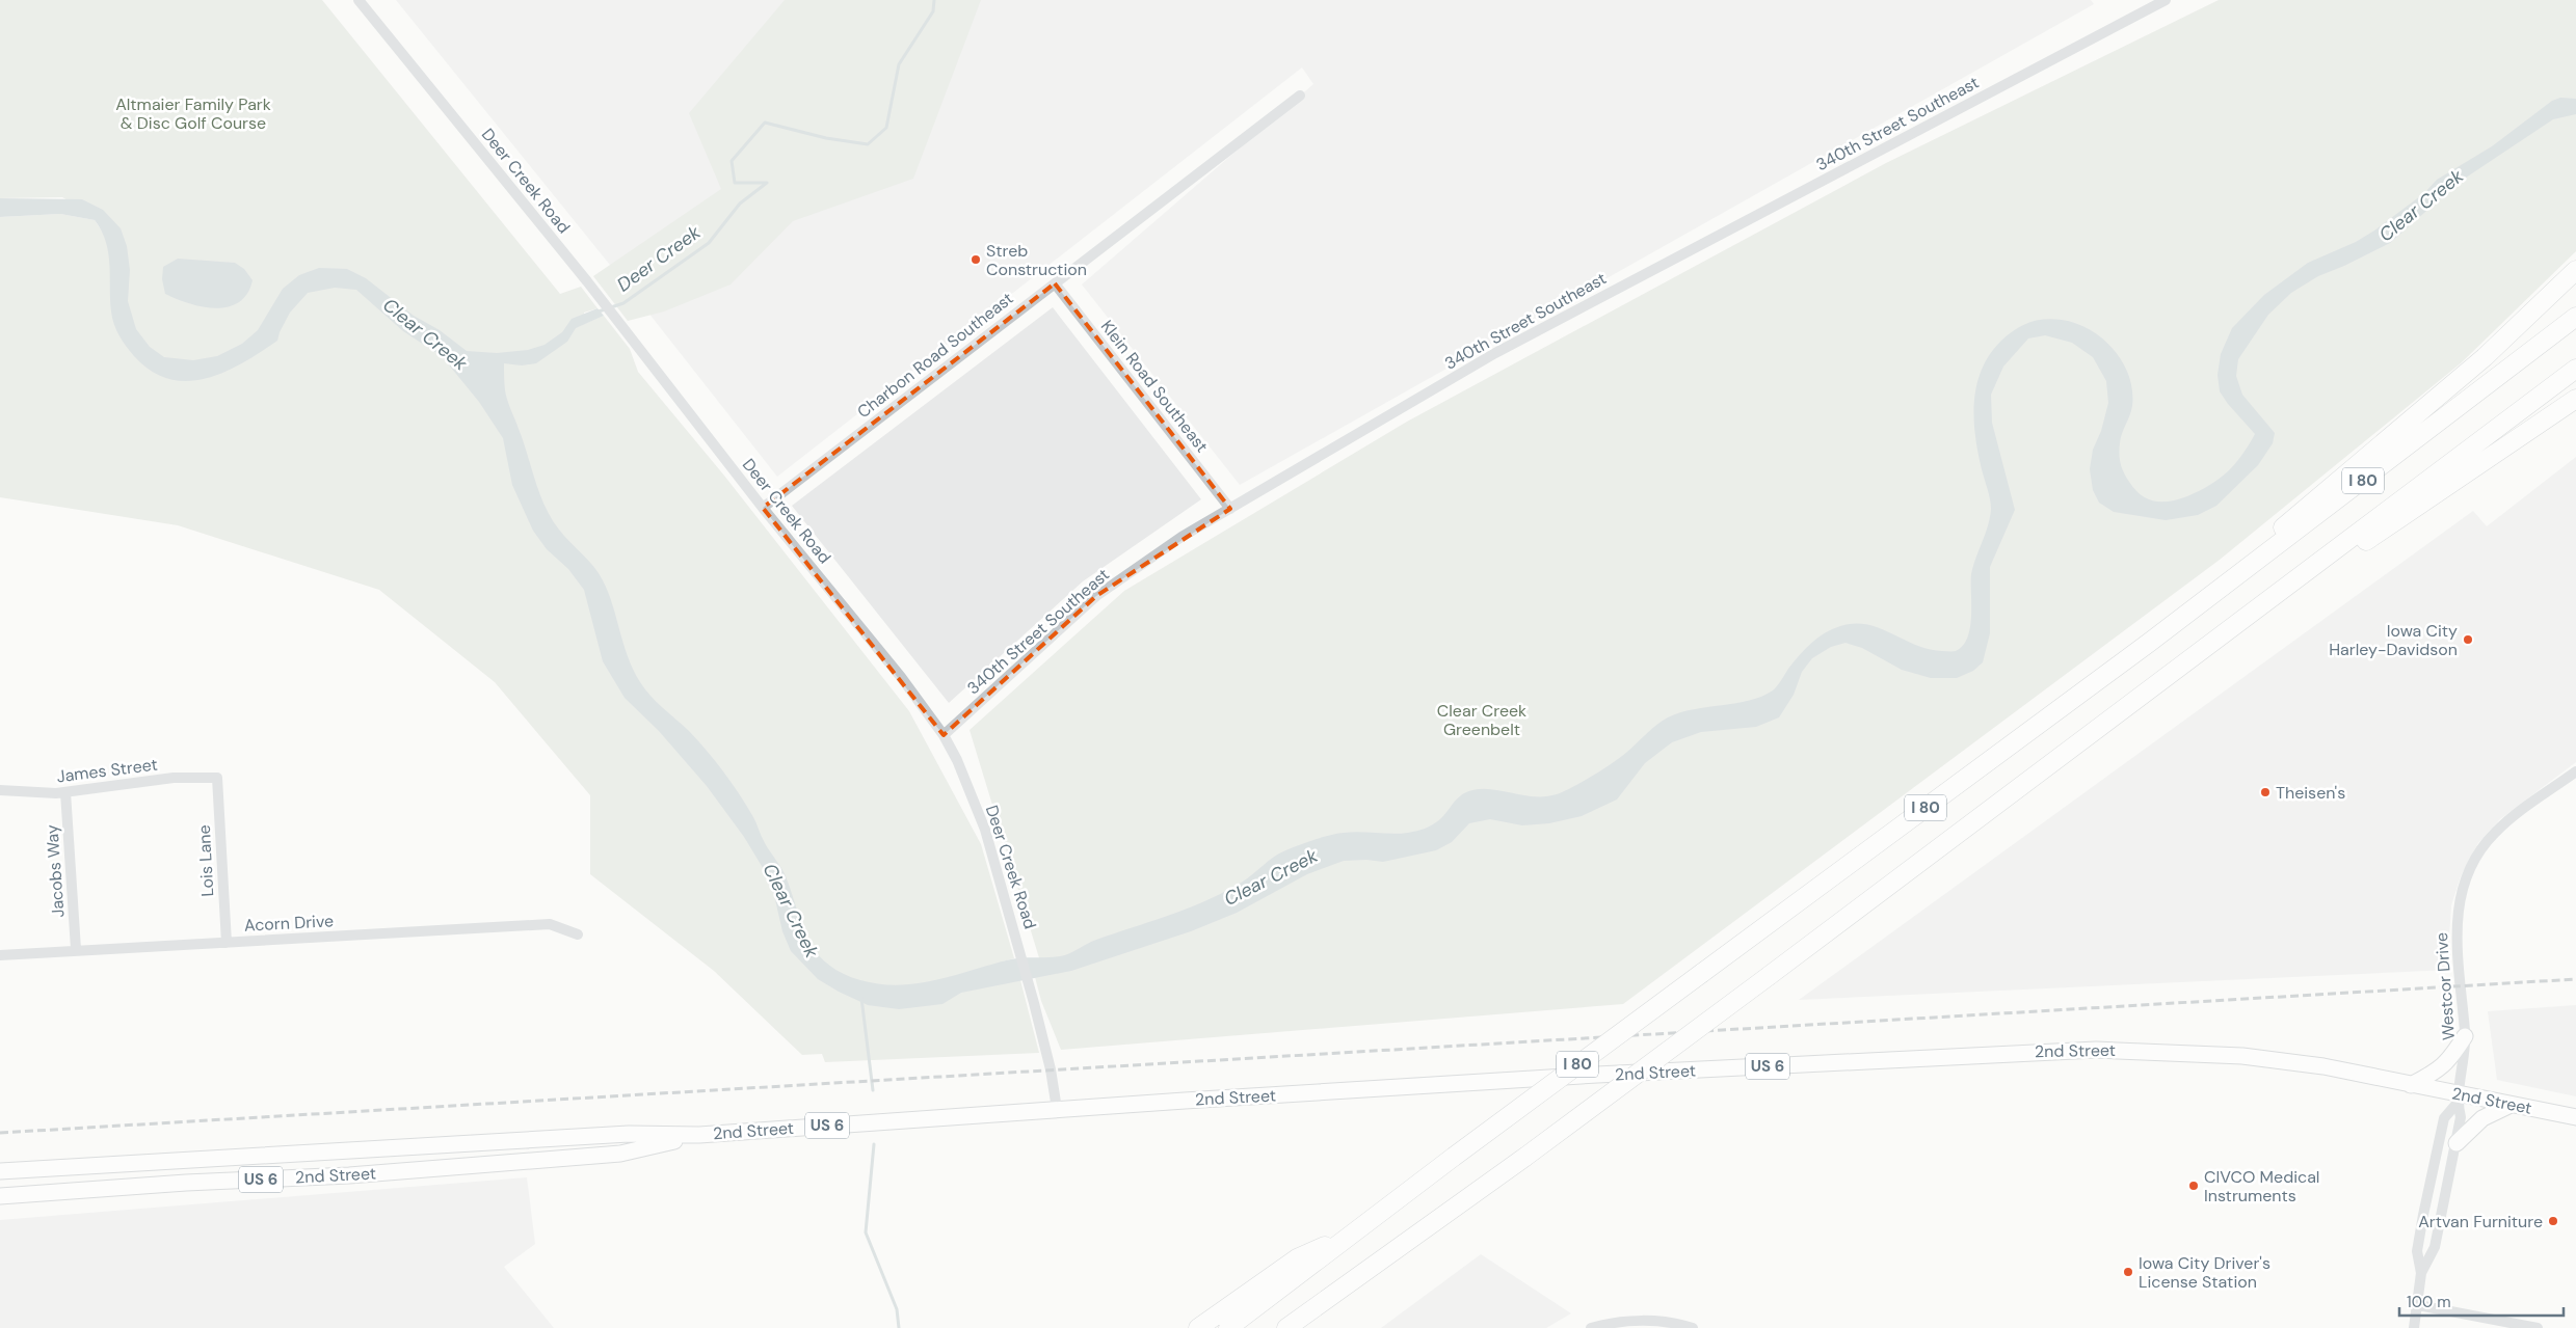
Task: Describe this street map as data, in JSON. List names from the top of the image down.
{
  "streets": {
    "highway": ["I 80"],
    "main road": ["2nd Street", "US 6"],
    "street": [
      "340th Street Southeast",
      "Deer Creek Road",
      "Charbon Road Southeast",
      "Klein Road Southeast",
      "James Street",
      "Lois Lane",
      "Jacobs Way",
      "Acorn Drive",
      "Westcor Drive"
    ]
  },
  "crossings": [
    ["340th Street Southeast", "Deer Creek Road"],
    ["340th Street Southeast", "Klein Road Southeast"],
    ["Deer Creek Road", "Charbon Road Southeast"],
    ["Deer Creek Road", "2nd Street"],
    ["Charbon Road Southeast", "Klein Road Southeast"],
    ["James Street", "Lois Lane"],
    ["James Street", "Jacobs Way"],
    ["Lois Lane", "Acorn Drive"],
    ["Jacobs Way", "Acorn Drive"],
    ["Westcor Drive", "2nd Street"]
  ],
  "water": ["Clear Creek", "Deer Creek"],
  "parks": ["Altmaier Family Park & Disc Golf Course", "Clear Creek Greenbelt"],
  "places": [
    "Streb Construction",
    "Iowa City Harley-Davidson",
    "Theisen's",
    "CIVCO Medical Instruments",
    "Artvan Furniture",
    "Iowa City Driver's License Station"
  ],
  "scale_bar": "100 m"
}
